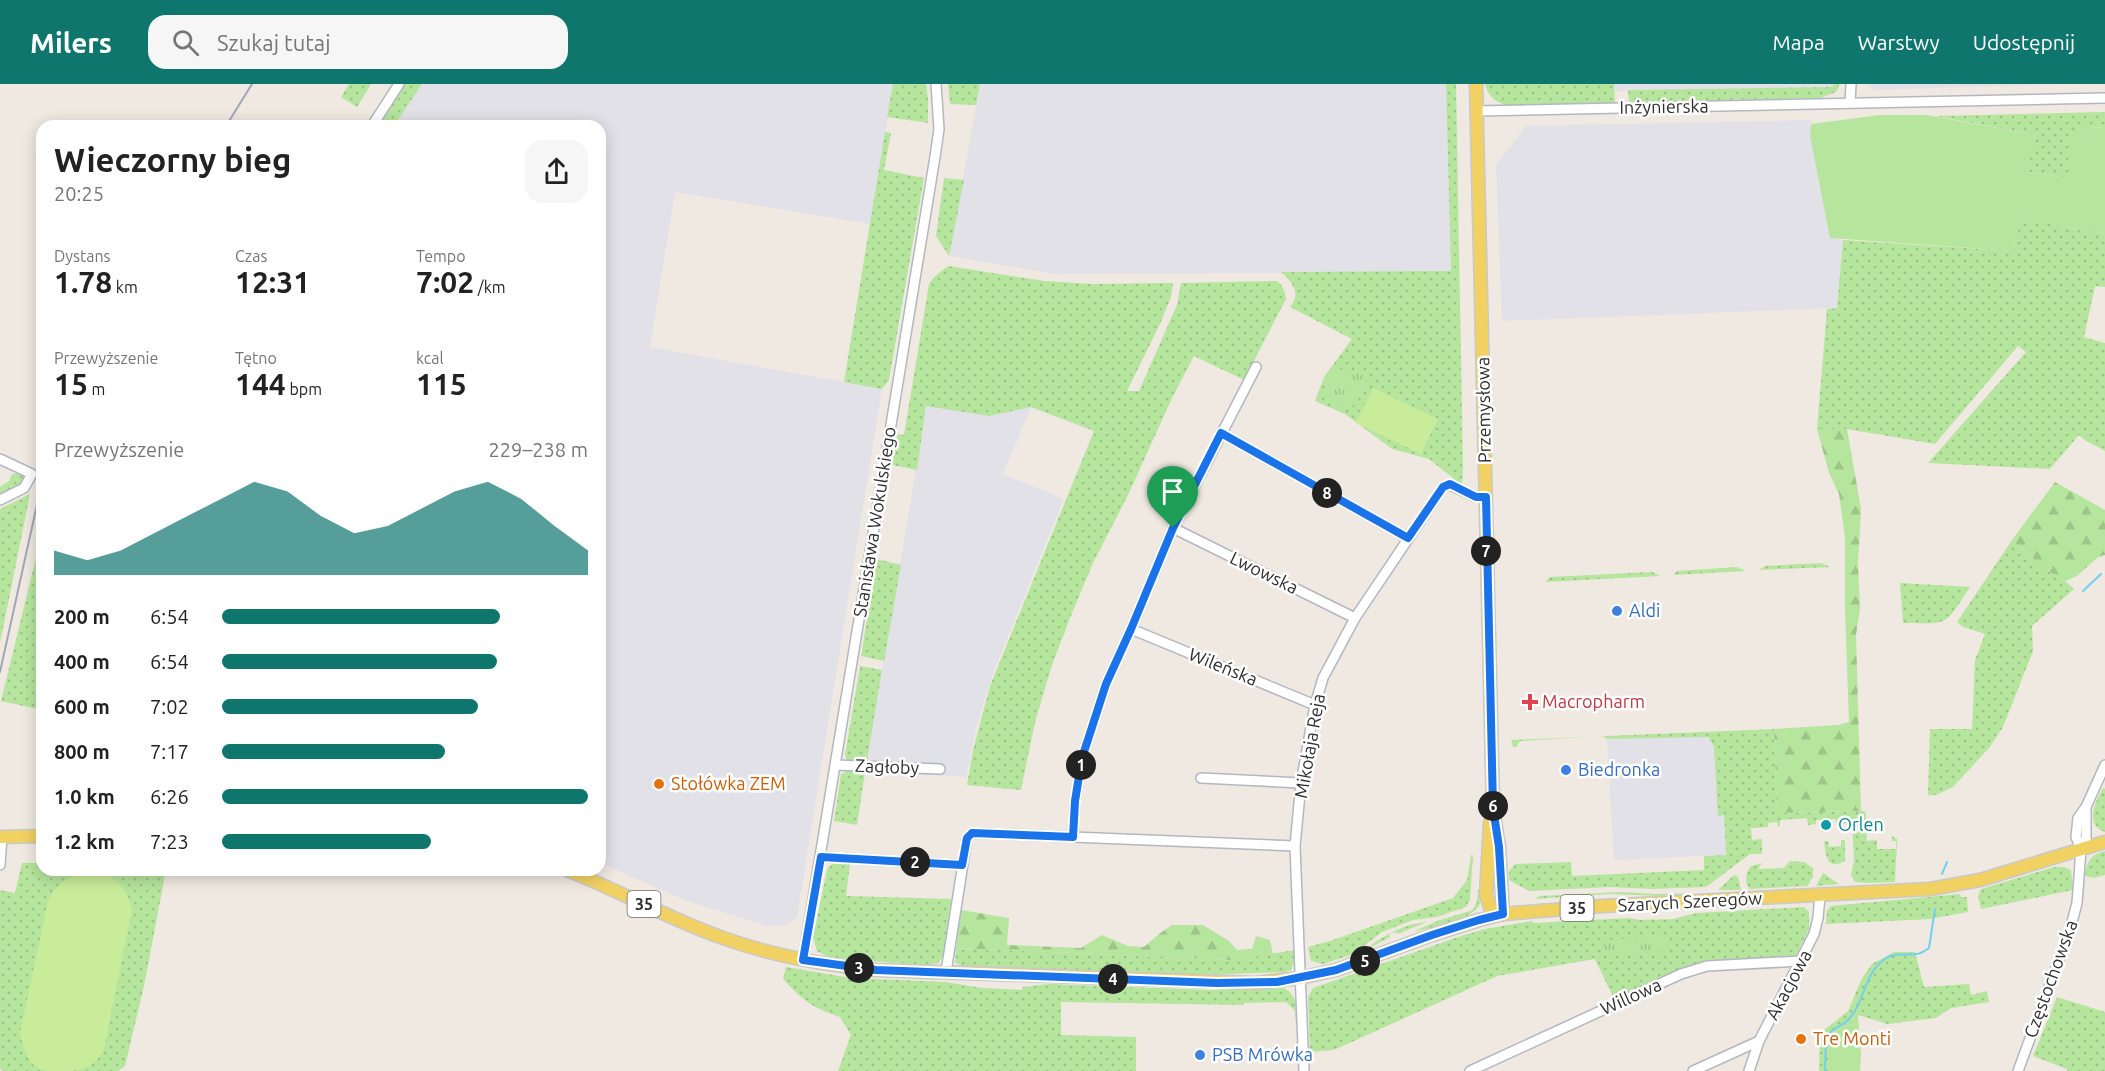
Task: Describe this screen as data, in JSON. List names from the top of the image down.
{
  "streets": {
    "main road": ["Przemysłowa", "Szarych Szeregów", "35"],
    "street": [
      "Inżynierska",
      "Stanisława Wokulskiego",
      "Lwowska",
      "Wileńska",
      "Mikołaja Reja",
      "Zagłoby",
      "Częstochowska",
      "Akacjowa",
      "Willowa"
    ]
  },
  "crossings": [
    ["Inżynierska", "Przemysłowa"],
    ["Przemysłowa", "Mikołaja Reja"],
    ["Przemysłowa", "Szarych Szeregów"],
    ["Stanisława Wokulskiego", "Zagłoby"],
    ["Stanisława Wokulskiego", "Szarych Szeregów"],
    ["Lwowska", "Mikołaja Reja"],
    ["Wileńska", "Mikołaja Reja"],
    ["Mikołaja Reja", "Szarych Szeregów"],
    ["Szarych Szeregów", "35"],
    ["Szarych Szeregów", "Częstochowska"],
    ["Szarych Szeregów", "Akacjowa"],
    ["35", "Częstochowska"],
    ["Akacjowa", "Willowa"]
  ],
  "places": {
    "other": [
      "Aldi",
      "Biedronka",
      "Stołówka ZEM",
      "Orlen",
      "Tre Monti",
      "PSB Mrówka"
    ],
    "health": ["Macropharm"]
  },
  "page": {
    "header": "Milers",
    "search": "Szukaj tutaj",
    "nav": ["Mapa", "Warstwy", "Udostępnij"],
    "heading": ["Wieczorny bieg", "20:25"],
    "stats": [
      ["Dystans", "1.78 km"],
      ["Czas", "12:31"],
      ["Tempo", "7:02 /km"],
      ["Przewyższenie", "15 m"],
      ["Tętno", "144 bpm"],
      ["kcal", "115"]
    ],
    "chart": ["Przewyższenie", "229–238 m"],
    "pins": [
      "8",
      "7",
      "1",
      "6",
      "2",
      "5",
      "3",
      "4"
    ],
    "list": [
      {
        "name": "200 m",
        "note": "6:54"
      },
      {
        "name": "400 m",
        "note": "6:54"
      },
      {
        "name": "600 m",
        "note": "7:02"
      },
      {
        "name": "800 m",
        "note": "7:17"
      },
      {
        "name": "1.0 km",
        "note": "6:26"
      },
      {
        "name": "1.2 km",
        "note": "7:23"
      }
    ]
  }
}
